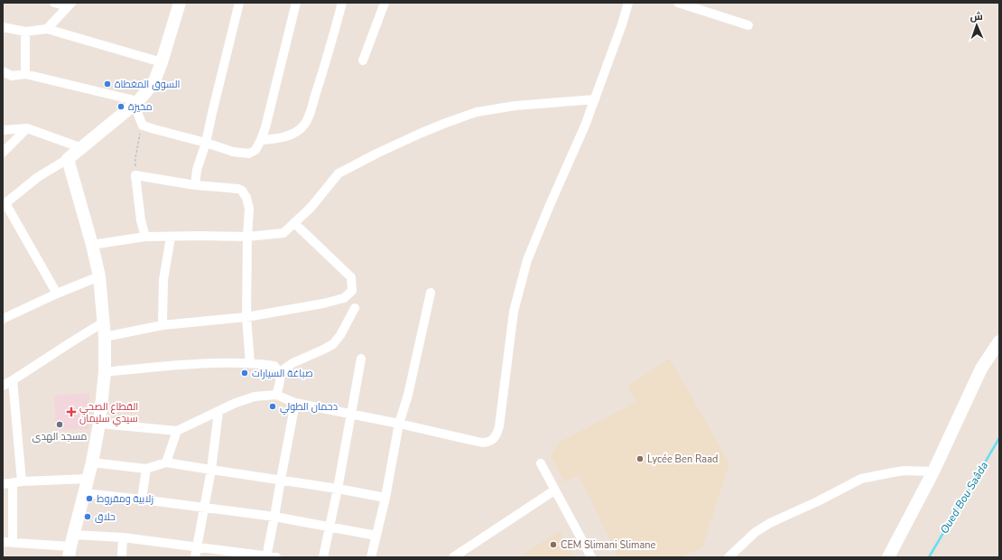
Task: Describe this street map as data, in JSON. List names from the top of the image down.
{
  "water": ["Oued Bou Saâda"],
  "places": {
    "other": [
      "السوق المغطاة",
      "مخيزة",
      "صباغة السيارات",
      "دحمان الطولي",
      "مسجد الهدى",
      "Lycée Ben Raad",
      "زلابية ومقروط",
      "حلاق",
      "CEM Slimani Slimane"
    ],
    "health": ["القطاع الصحي سيدي سليمان"]
  },
  "north": "top"
}
